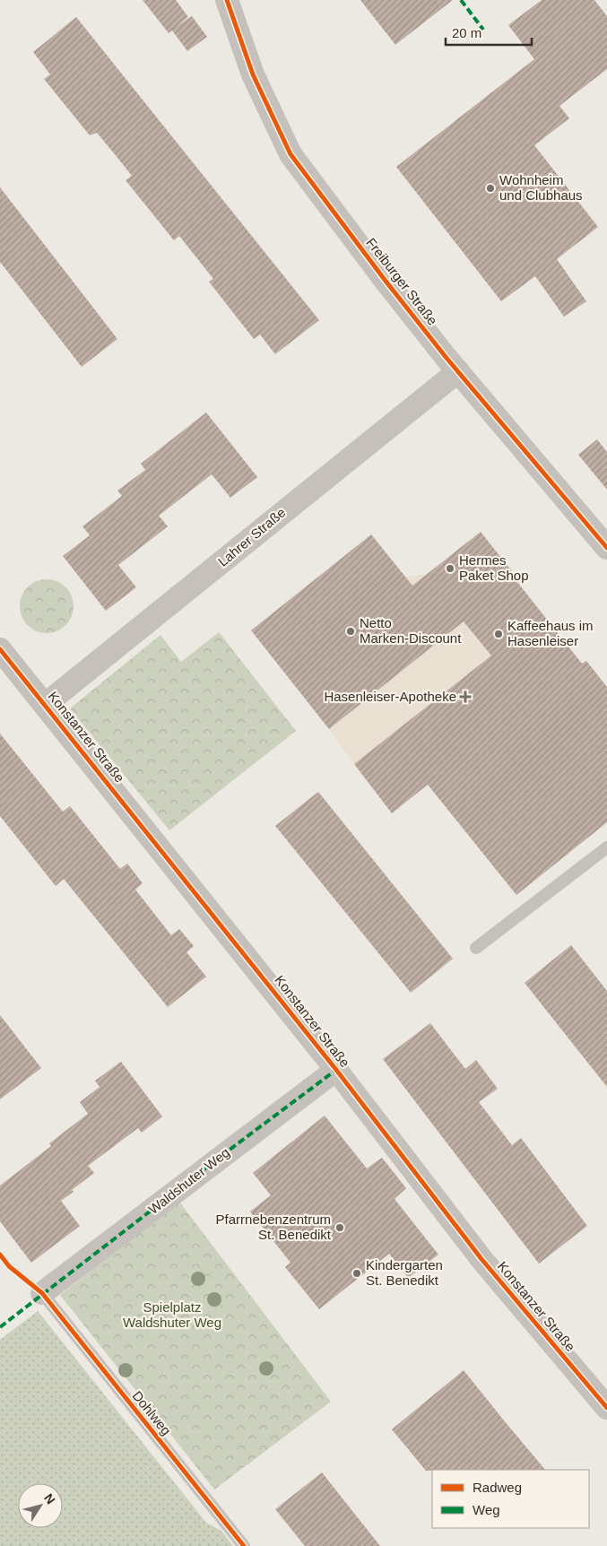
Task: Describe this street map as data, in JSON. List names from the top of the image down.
{
  "streets": {
    "street": [
      "Freiburger Straße",
      "Lahrer Straße",
      "Konstanzer Straße",
      "Waldshuter Weg"
    ],
    "lane": ["Dohlweg"]
  },
  "crossings": [
    ["Freiburger Straße", "Lahrer Straße"],
    ["Lahrer Straße", "Konstanzer Straße"],
    ["Konstanzer Straße", "Waldshuter Weg"],
    ["Waldshuter Weg", "Dohlweg"]
  ],
  "parks": ["Spielplatz Waldshuter Weg"],
  "places": {
    "other": [
      "Wohnheim und Clubhaus",
      "Hermes Paket Shop",
      "Netto Marken-Discount",
      "Kaffeehaus im Hasenleiser",
      "Pfarrnebenzentrum St. Benedikt",
      "Kindergarten St. Benedikt"
    ],
    "health": ["Hasenleiser-Apotheke"]
  },
  "legend": ["Radweg", "Weg"],
  "scale_bar": "20 m",
  "north": "top right"
}
